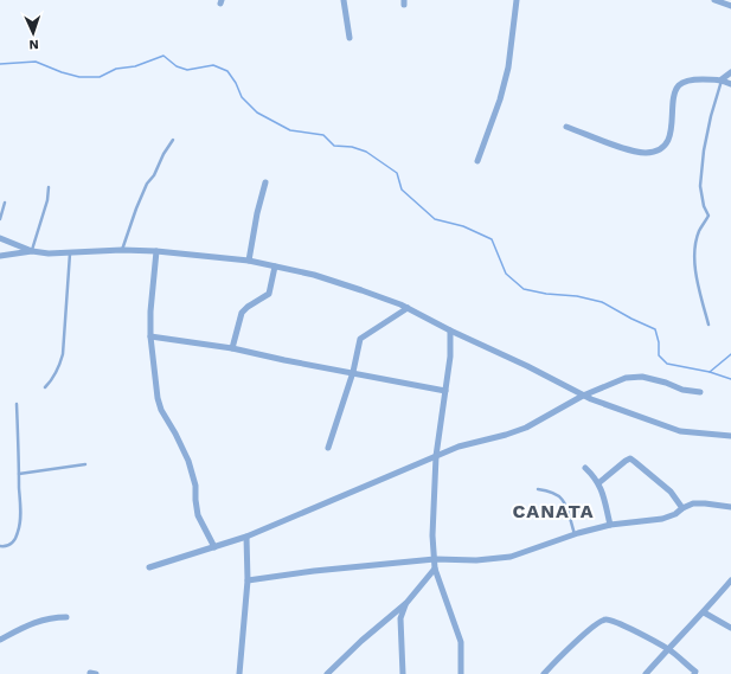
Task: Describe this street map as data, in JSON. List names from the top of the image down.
{
  "districts": ["CANATA"],
  "north": "bottom"
}
